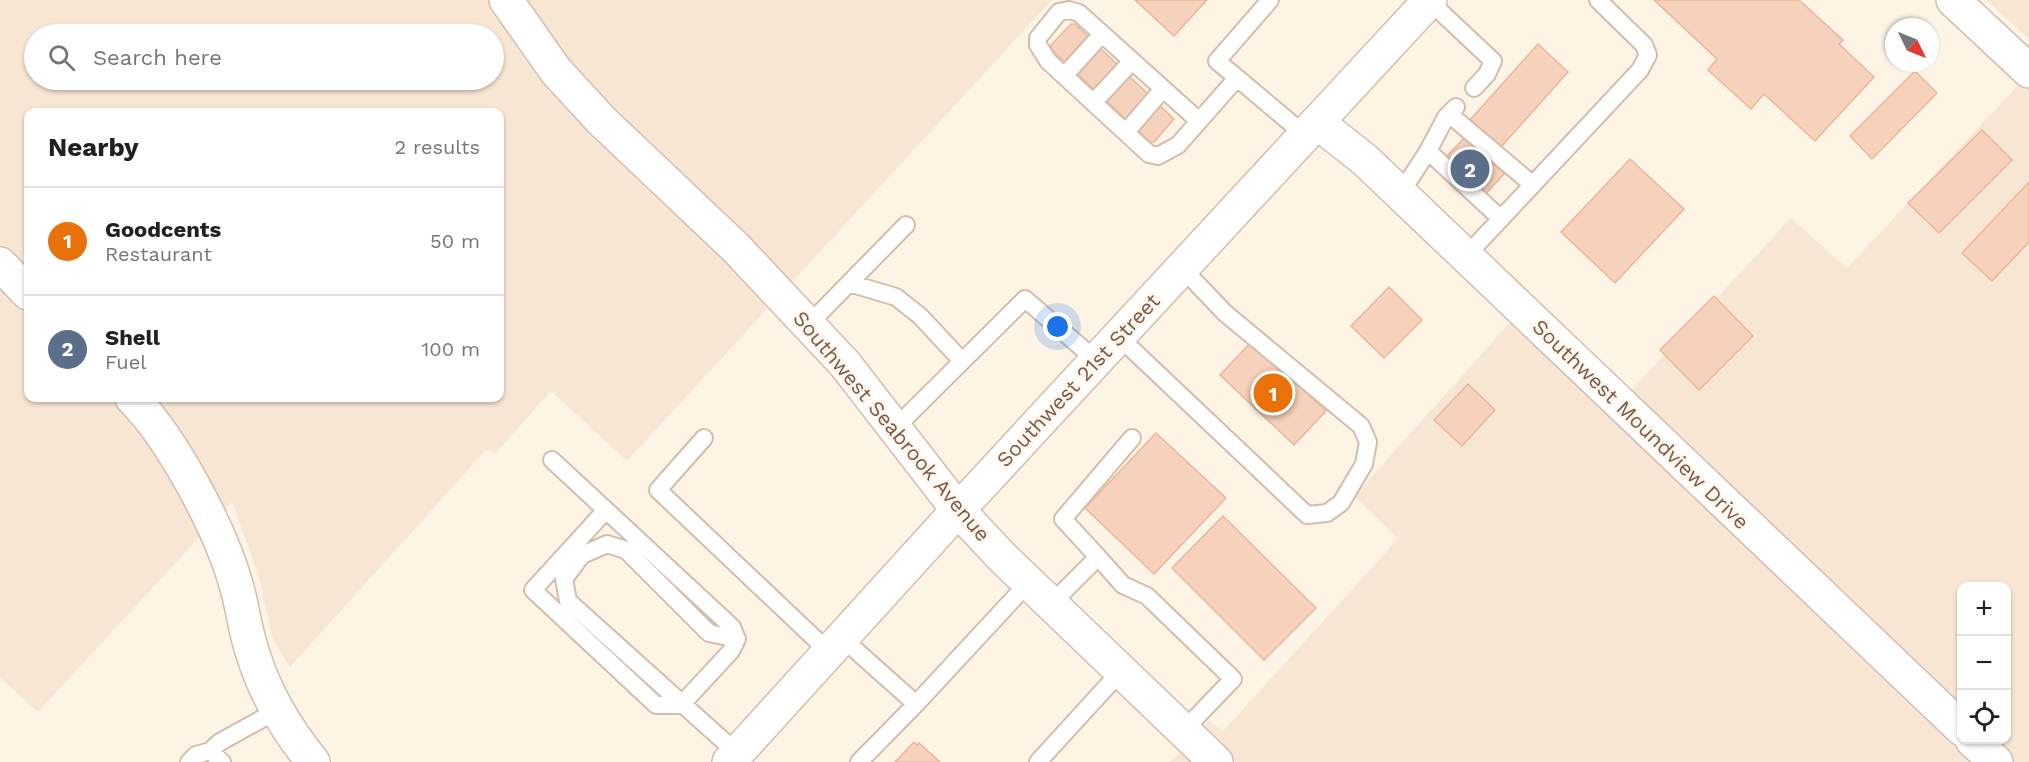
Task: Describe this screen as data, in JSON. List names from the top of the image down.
{
  "streets": {
    "street": ["Southwest 21st Street", "Southwest Moundview Drive", "Southwest Seabrook Avenue"]
  },
  "crossings": [
    ["Southwest 21st Street", "Southwest Moundview Drive"],
    ["Southwest 21st Street", "Southwest Seabrook Avenue"]
  ],
  "north": "bottom right",
  "page": {
    "search": "Search here",
    "heading": ["Nearby", "2 results"],
    "pins": ["2", "1"],
    "list": [
      {
        "mark": "1",
        "name": "Goodcents",
        "note": "Restaurant",
        "value": "50 m"
      },
      {
        "mark": "2",
        "name": "Shell",
        "note": "Fuel",
        "value": "100 m"
      }
    ],
    "map_buttons": ["+", "−"]
  }
}
